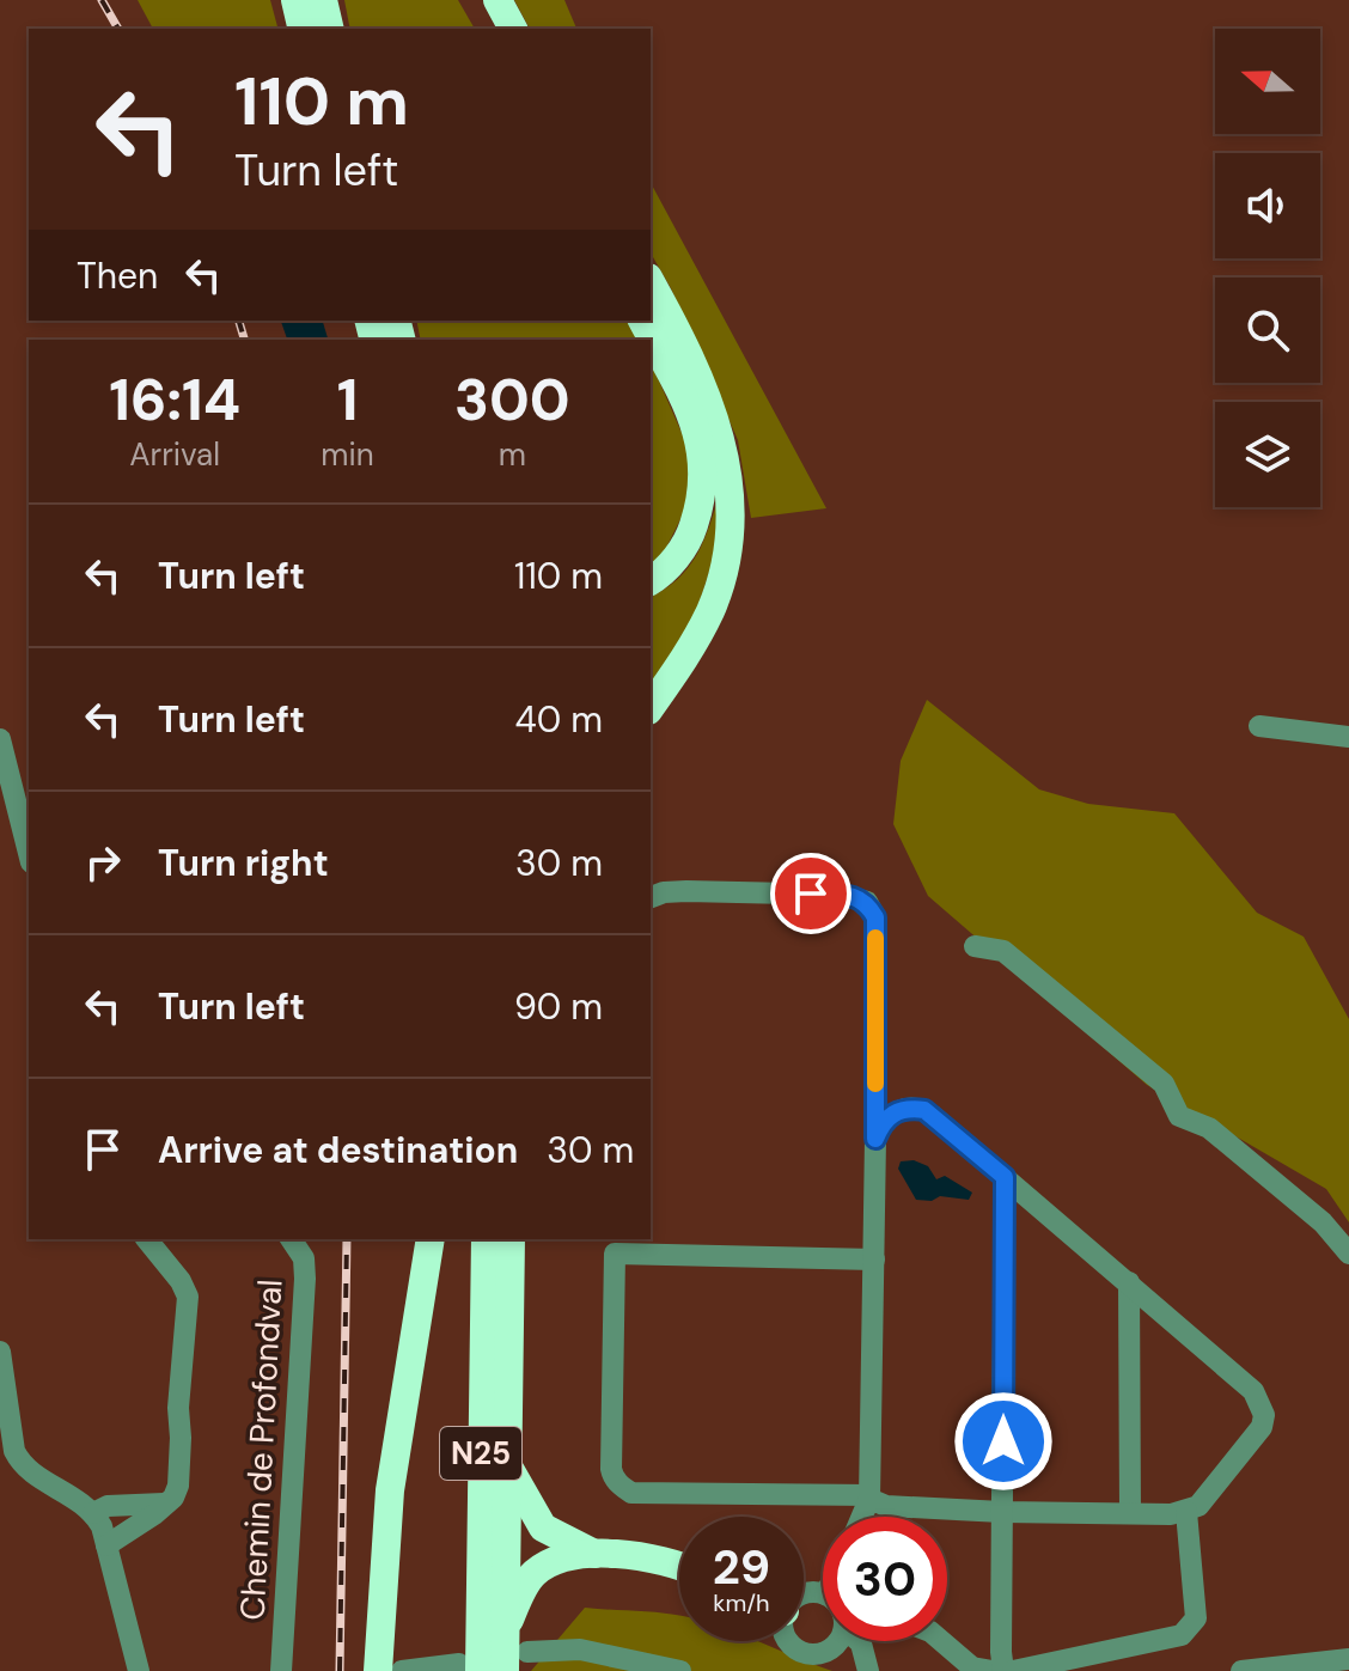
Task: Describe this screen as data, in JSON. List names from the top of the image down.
{
  "streets": {
    "highway": ["N25"],
    "street": ["Chemin de Profondval"]
  },
  "north": "left",
  "page": {
    "turn": ["110 m", "Turn left"],
    "then": "Then",
    "eta": [
      "16:14",
      "Arrival",
      "1",
      "min",
      "300",
      "m"
    ],
    "list": [
      {
        "name": "Turn left",
        "value": "110 m"
      },
      {
        "name": "Turn left",
        "value": "40 m"
      },
      {
        "name": "Turn right",
        "value": "30 m"
      },
      {
        "name": "Turn left",
        "value": "90 m"
      },
      {
        "name": "Arrive at destination",
        "value": "30 m"
      }
    ],
    "speed": "29 km/h",
    "limit": "30"
  }
}
